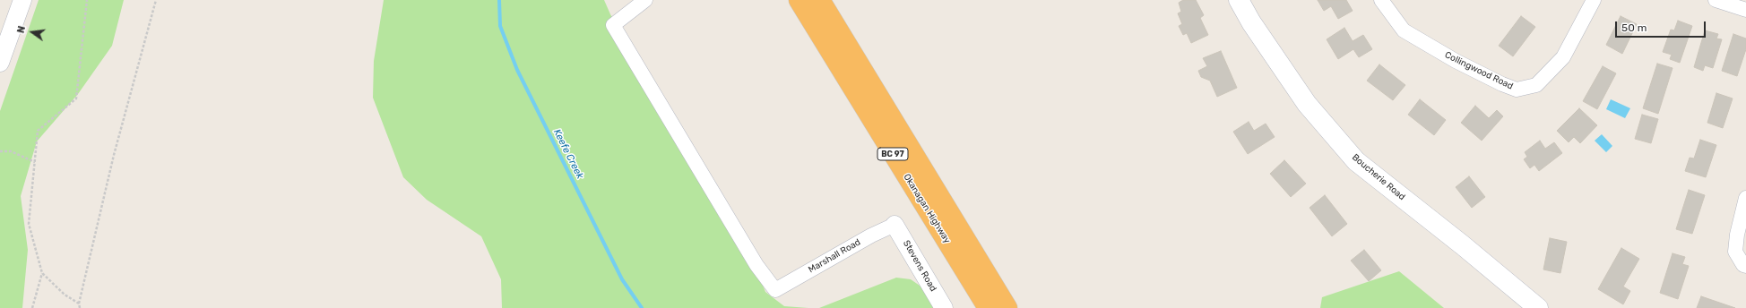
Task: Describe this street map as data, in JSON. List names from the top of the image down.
{
  "streets": {
    "highway": ["BC 97", "Okanagan Highway"],
    "main road": ["Boucherie Road"],
    "street": ["Collingwood Road", "Marshall Road", "Stevens Road"]
  },
  "crossings": [
    ["Marshall Road", "Stevens Road"]
  ],
  "water": ["Keefe Creek"],
  "scale_bar": "50 m",
  "north": "left"
}
